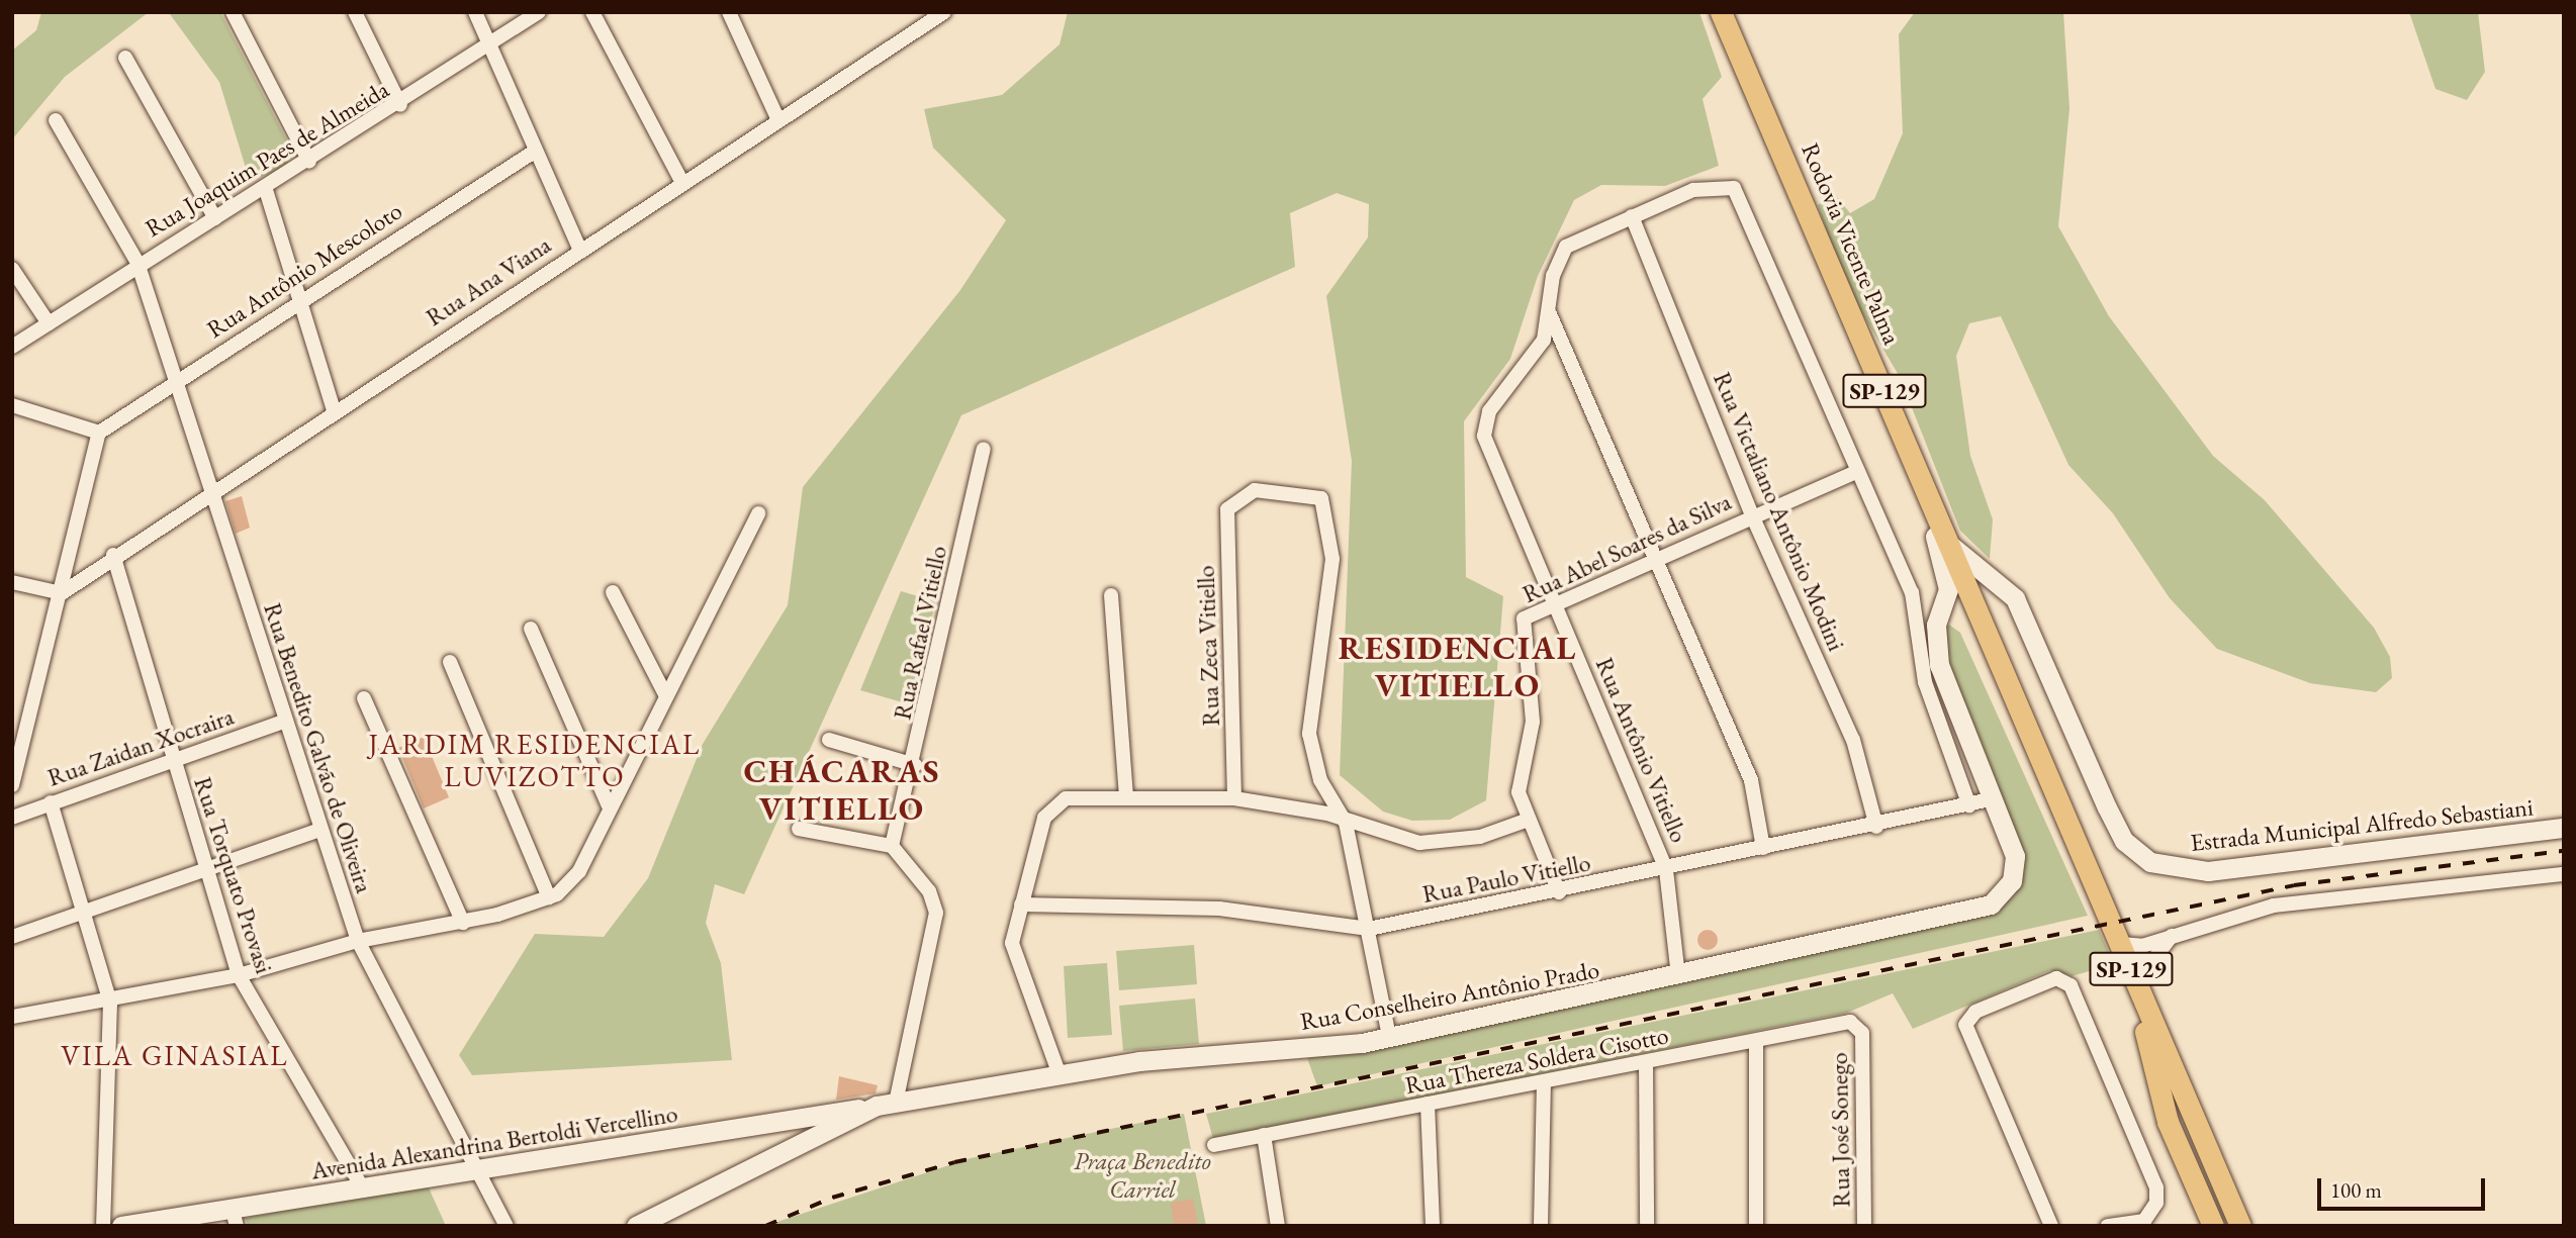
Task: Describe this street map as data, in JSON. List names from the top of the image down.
{
  "streets": {
    "main road": [
      "Rodovia Vicente Palma",
      "SP-129",
      "Estrada Municipal Alfredo Sebastiani",
      "Rua Conselheiro Antônio Prado",
      "Avenida Alexandrina Bertoldi Vercellino"
    ],
    "street": [
      "Rua Joaquim Paes de Almeida",
      "Rua Antônio Mescoloto",
      "Rua Ana Viana",
      "Rua Victaliano Antônio Modini",
      "Rua Abel Soares da Silva",
      "Rua Rafael Vitiello",
      "Rua Zeca Vitiello",
      "Rua Zaidan Xocraira",
      "Rua Benedito Galvão de Oliveira",
      "Rua Antônio Vitiello",
      "Rua Torquato Provasi",
      "Rua Paulo Vitiello",
      "Rua Thereza Soldera Cisotto",
      "Rua José Sonego"
    ]
  },
  "crossings": [
    ["Rua Joaquim Paes de Almeida", "Rua Benedito Galvão de Oliveira"],
    ["Rodovia Vicente Palma", "SP-129"],
    ["Rodovia Vicente Palma", "Estrada Municipal Alfredo Sebastiani"],
    ["Rua Antônio Mescoloto", "Rua Benedito Galvão de Oliveira"],
    ["Rua Ana Viana", "Rua Benedito Galvão de Oliveira"],
    ["Rua Ana Viana", "Rua Torquato Provasi"],
    ["Rua Victaliano Antônio Modini", "Rua Abel Soares da Silva"],
    ["Rua Victaliano Antônio Modini", "Rua Antônio Vitiello"],
    ["Rua Victaliano Antônio Modini", "Rua Paulo Vitiello"],
    ["Rua Abel Soares da Silva", "Rua Antônio Vitiello"],
    ["Rua Abel Soares da Silva", "Rua Paulo Vitiello"],
    ["Rua Zaidan Xocraira", "Rua Benedito Galvão de Oliveira"],
    ["Rua Zaidan Xocraira", "Rua Torquato Provasi"],
    ["Rua Benedito Galvão de Oliveira", "Avenida Alexandrina Bertoldi Vercellino"],
    ["Rua Antônio Vitiello", "Rua Paulo Vitiello"],
    ["Rua Antônio Vitiello", "Rua Conselheiro Antônio Prado"],
    ["Rua Torquato Provasi", "Avenida Alexandrina Bertoldi Vercellino"],
    ["Rua Paulo Vitiello", "Rua Conselheiro Antônio Prado"],
    ["Rua Conselheiro Antônio Prado", "Avenida Alexandrina Bertoldi Vercellino"],
    ["Rua Thereza Soldera Cisotto", "Rua José Sonego"]
  ],
  "districts": [
    "RESIDENCIAL VITIELLO",
    "JARDIM RESIDENCIAL LUVIZOTTO",
    "CHÁCARAS VITIELLO",
    "VILA GINASIAL"
  ],
  "parks": ["Praça Benedito Carriel"],
  "scale_bar": "100 m"
}
